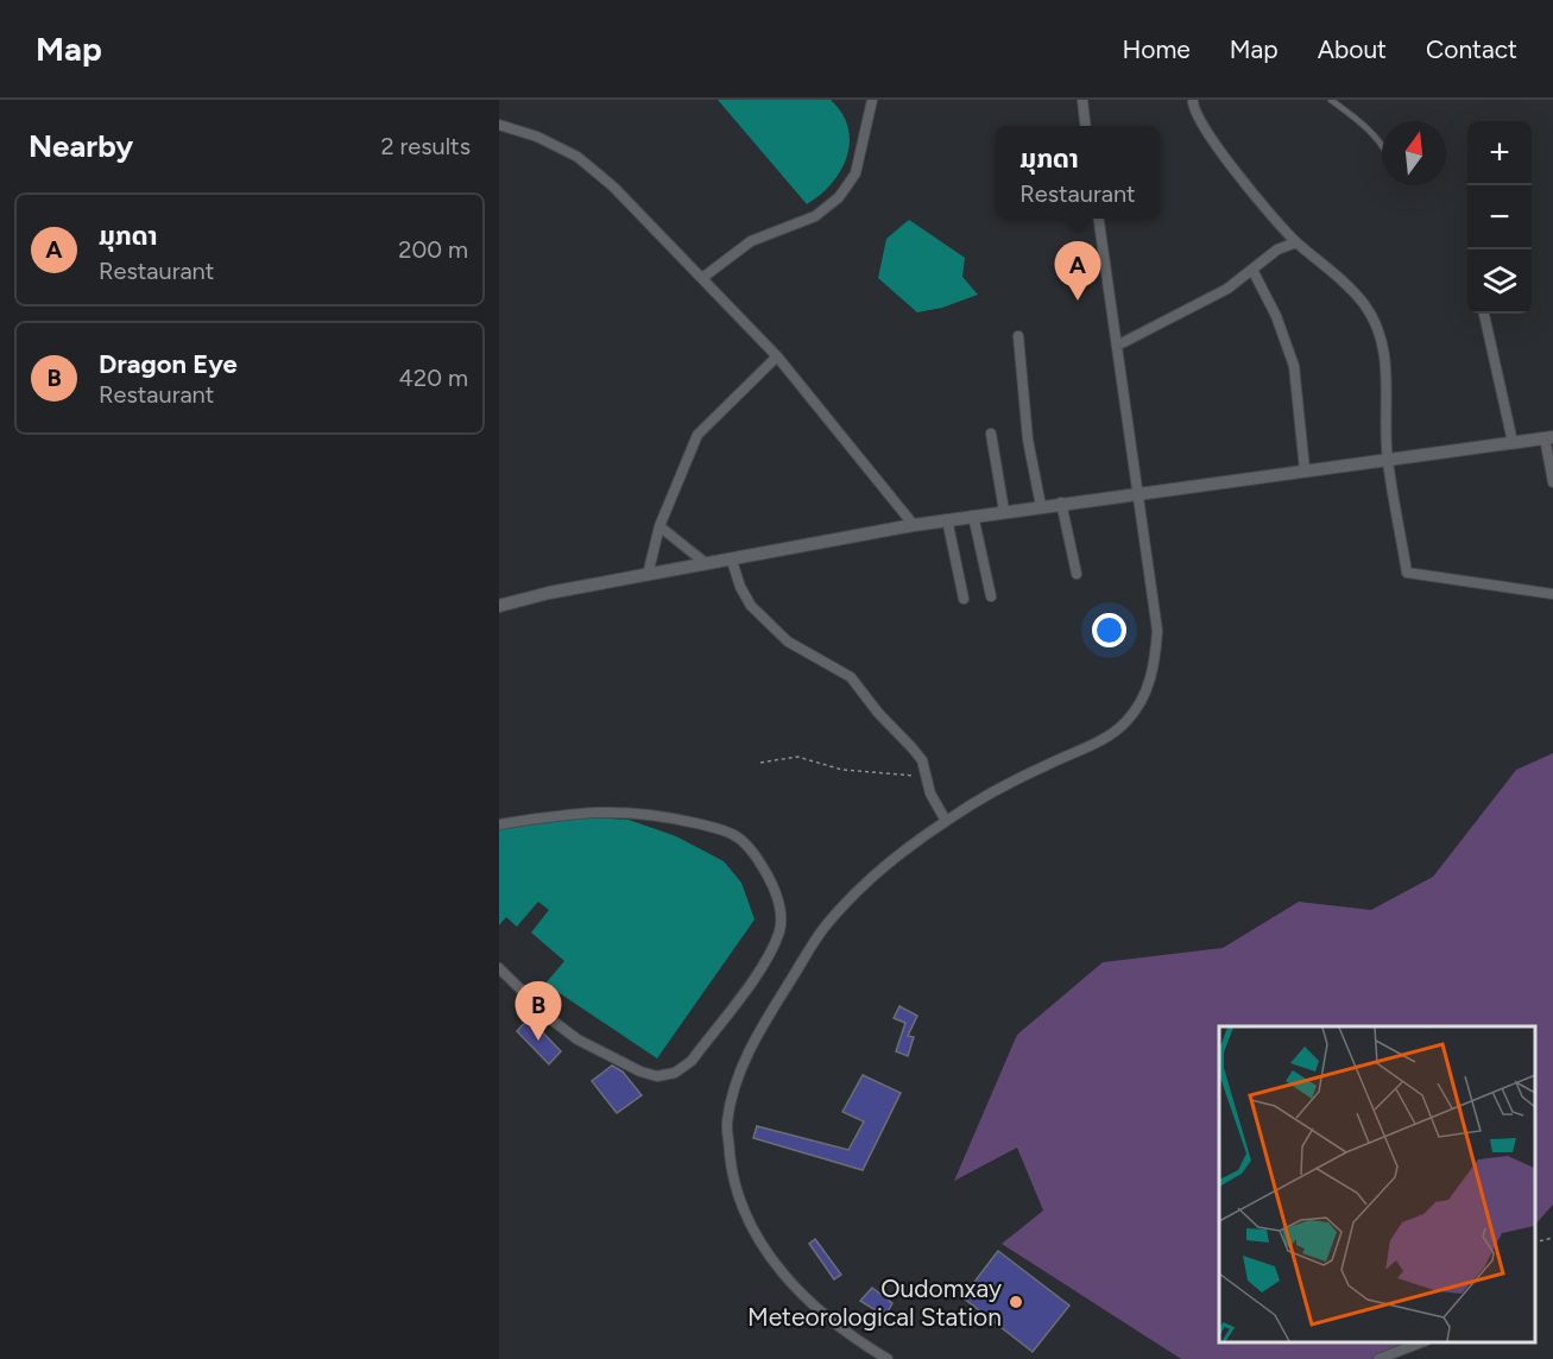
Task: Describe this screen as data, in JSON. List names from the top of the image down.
{
  "places": ["Oudomxay Meteorological Station"],
  "north": "top",
  "page": {
    "header": "Map",
    "nav": [
      "Home",
      "Map",
      "About",
      "Contact"
    ],
    "heading": ["Nearby", "2 results"],
    "map_buttons": ["+", "−"],
    "popup": ["ມຸກດາ", "Restaurant"],
    "list": [
      {
        "mark": "A",
        "name": "ມຸກດາ",
        "note": "Restaurant",
        "value": "200 m"
      },
      {
        "mark": "B",
        "name": "Dragon Eye",
        "note": "Restaurant",
        "value": "420 m"
      }
    ],
    "pins": ["A", "B"]
  }
}
